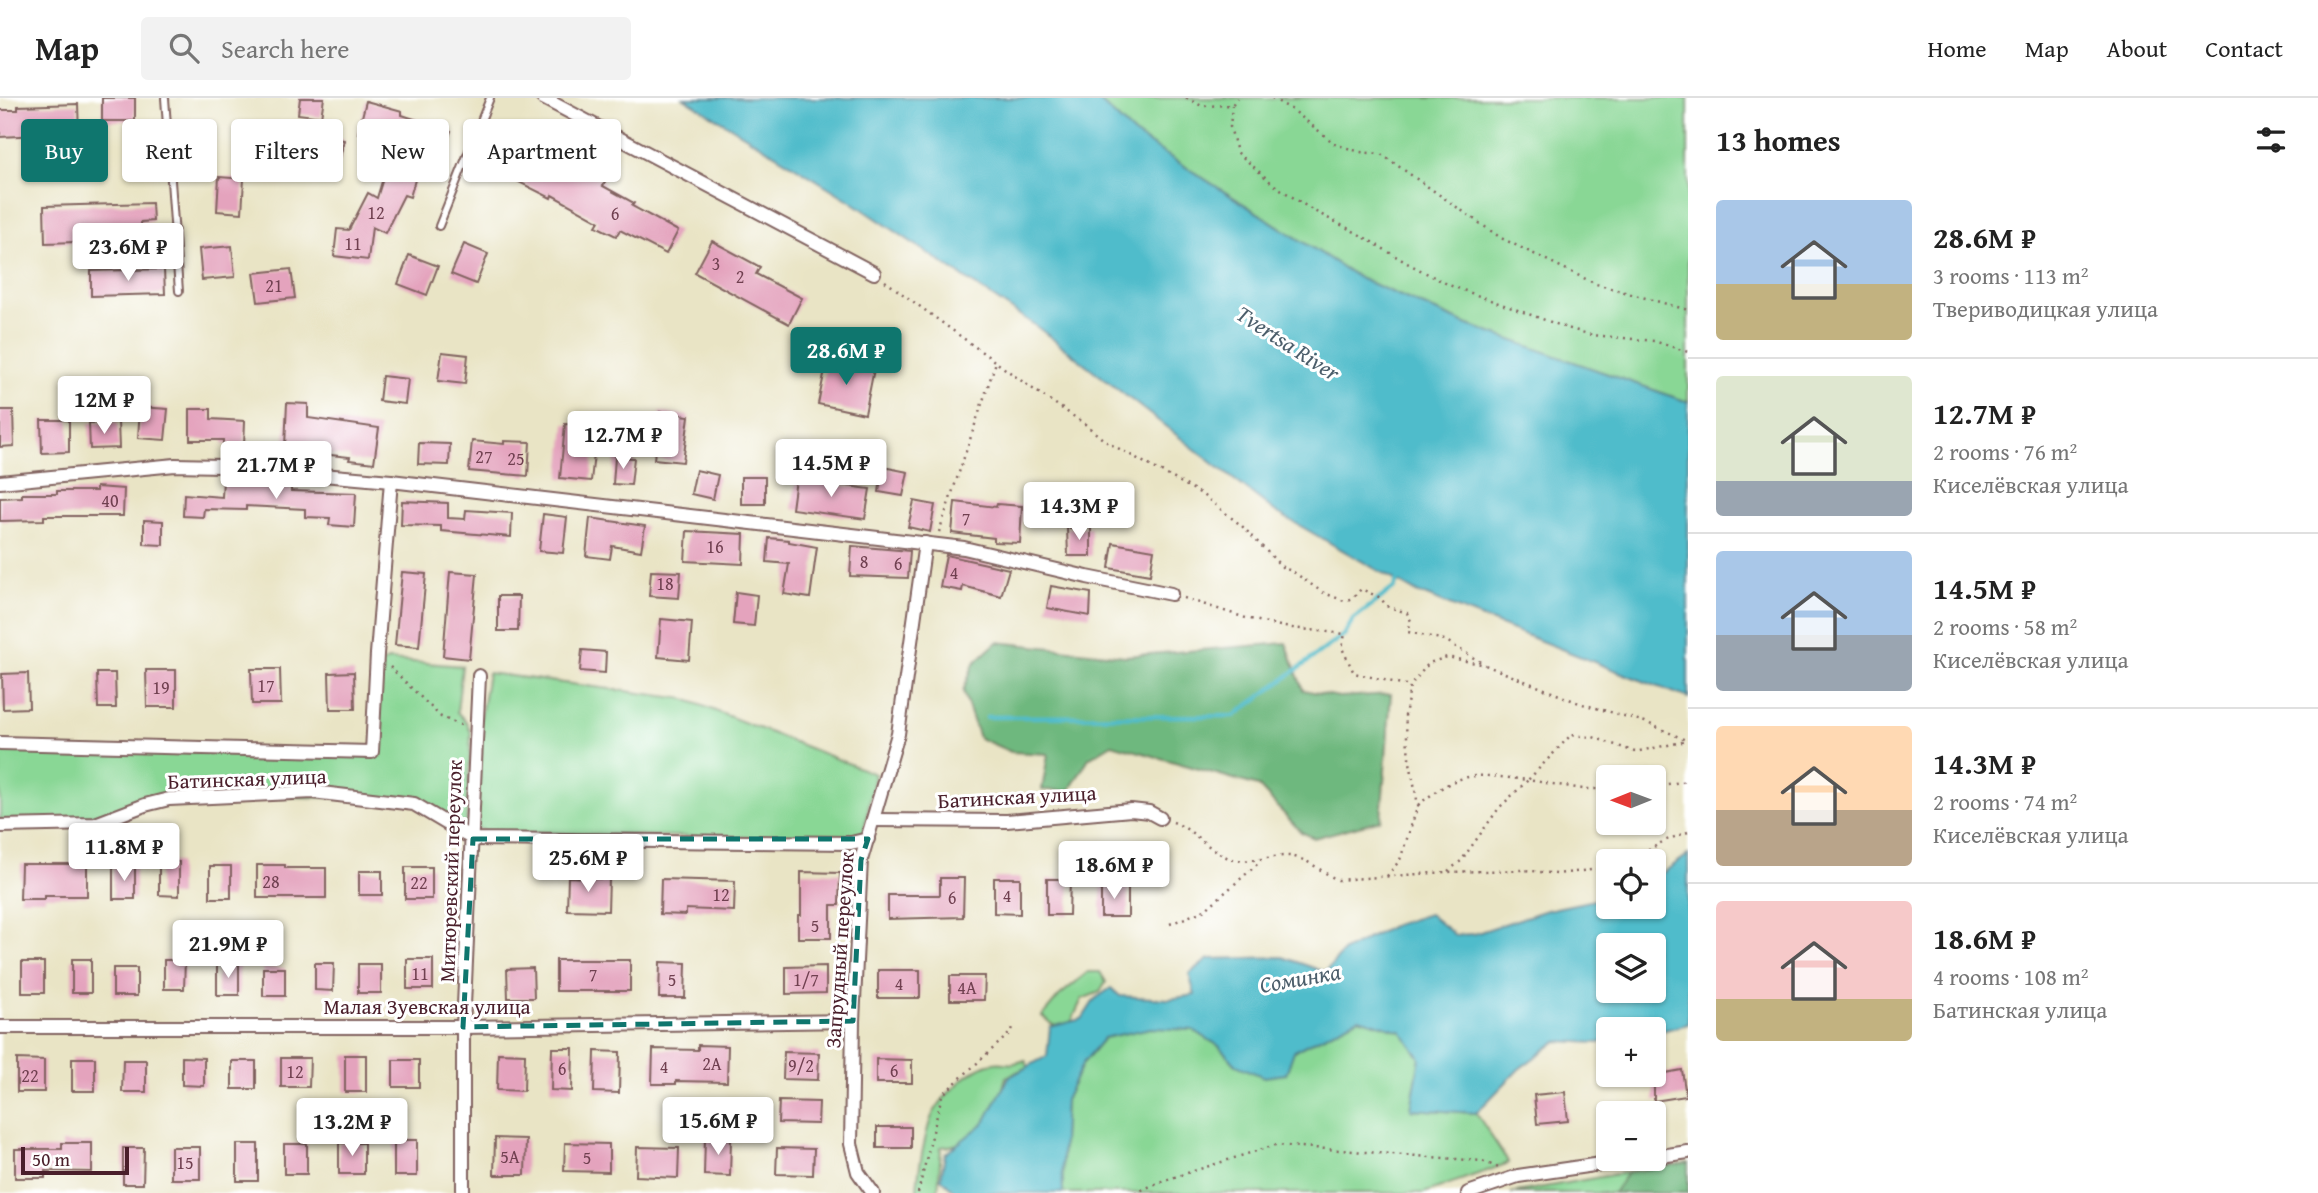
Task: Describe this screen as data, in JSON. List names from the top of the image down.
{
  "streets": {
    "street": [
      "Батинская улица",
      "Митюревский переулок",
      "Запрудный переулок",
      "Малая Зуевская улица"
    ]
  },
  "crossings": [
    ["Батинская улица", "Митюревский переулок"],
    ["Батинская улица", "Запрудный переулок"],
    ["Митюревский переулок", "Малая Зуевская улица"],
    ["Запрудный переулок", "Малая Зуевская улица"]
  ],
  "water": ["Tvertsa River", "Соминка"],
  "house_numbers": [
    "12",
    "6",
    "11",
    "3",
    "2",
    "21",
    "27",
    "25",
    "40",
    "7",
    "16",
    "8",
    "6",
    "4",
    "18",
    "17",
    "19",
    "28",
    "22",
    "12",
    "4",
    "6",
    "5",
    "11",
    "7",
    "5",
    "1/7",
    "4",
    "4А",
    "2А",
    "9/2",
    "4",
    "6",
    "6",
    "12",
    "22",
    "5А",
    "5",
    "15"
  ],
  "scale_bar": "50 m",
  "north": "left",
  "page": {
    "header": "Map",
    "search": "Search here",
    "nav": [
      "Home",
      "Map",
      "About",
      "Contact"
    ],
    "heading": "13 homes",
    "chip": [
      "Buy",
      "Rent",
      "Filters",
      "New",
      "Apartment"
    ],
    "list": [
      {
        "name": "28.6M ₽",
        "note": "3 rooms · 113 m² · Твериводицкая улица"
      },
      {
        "name": "12.7M ₽",
        "note": "2 rooms · 76 m² · Киселёвская улица"
      },
      {
        "name": "14.5M ₽",
        "note": "2 rooms · 58 m² · Киселёвская улица"
      },
      {
        "name": "14.3M ₽",
        "note": "2 rooms · 74 m² · Киселёвская улица"
      },
      {
        "name": "18.6M ₽",
        "note": "4 rooms · 108 m² · Батинская улица"
      }
    ],
    "price": [
      "23.6M ₽",
      "28.6M ₽",
      "12M ₽",
      "12.7M ₽",
      "14.5M ₽",
      "21.7M ₽",
      "14.3M ₽",
      "11.8M ₽",
      "25.6M ₽",
      "18.6M ₽",
      "21.9M ₽",
      "15.6M ₽",
      "13.2M ₽"
    ],
    "map_buttons": ["+", "−"],
    "scale": "50 m"
  }
}
